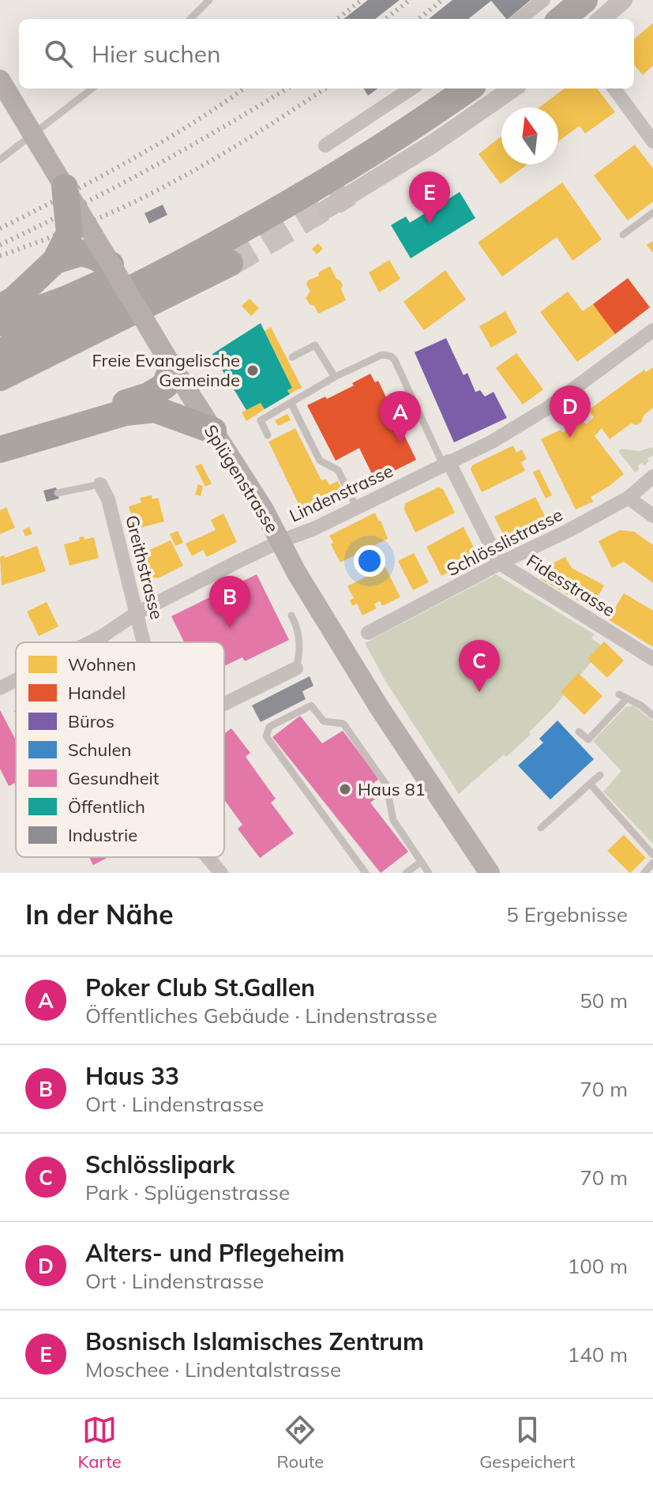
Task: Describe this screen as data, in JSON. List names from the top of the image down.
{
  "streets": {
    "main road": ["Splügenstrasse"],
    "street": [
      "Lindenstrasse",
      "Schlösslistrasse",
      "Greithstrasse",
      "Fidesstrasse"
    ]
  },
  "crossings": [
    ["Splügenstrasse", "Lindenstrasse"],
    ["Lindenstrasse", "Greithstrasse"],
    ["Lindenstrasse", "Fidesstrasse"],
    ["Schlösslistrasse", "Fidesstrasse"]
  ],
  "places": ["Freie Evangelische Gemeinde", "Haus 81"],
  "legend": [
    "Wohnen",
    "Handel",
    "Büros",
    "Schulen",
    "Gesundheit",
    "Öffentlich",
    "Industrie"
  ],
  "north": "top",
  "page": {
    "search": "Hier suchen",
    "pins": [
      "E",
      "D",
      "A",
      "B",
      "C"
    ],
    "heading": ["In der Nähe", "5 Ergebnisse"],
    "list": [
      {
        "mark": "A",
        "name": "Poker Club St.Gallen",
        "note": "Öffentliches Gebäude · Lindenstrasse",
        "value": "50 m"
      },
      {
        "mark": "B",
        "name": "Haus 33",
        "note": "Ort · Lindenstrasse",
        "value": "70 m"
      },
      {
        "mark": "C",
        "name": "Schlösslipark",
        "note": "Park · Splügenstrasse",
        "value": "70 m"
      },
      {
        "mark": "D",
        "name": "Alters- und Pflegeheim",
        "note": "Ort · Lindenstrasse",
        "value": "100 m"
      },
      {
        "mark": "E",
        "name": "Bosnisch Islamisches Zentrum",
        "note": "Moschee · Lindentalstrasse",
        "value": "140 m"
      }
    ],
    "nav": ["Karte", "Route", "Gespeichert"]
  }
}
